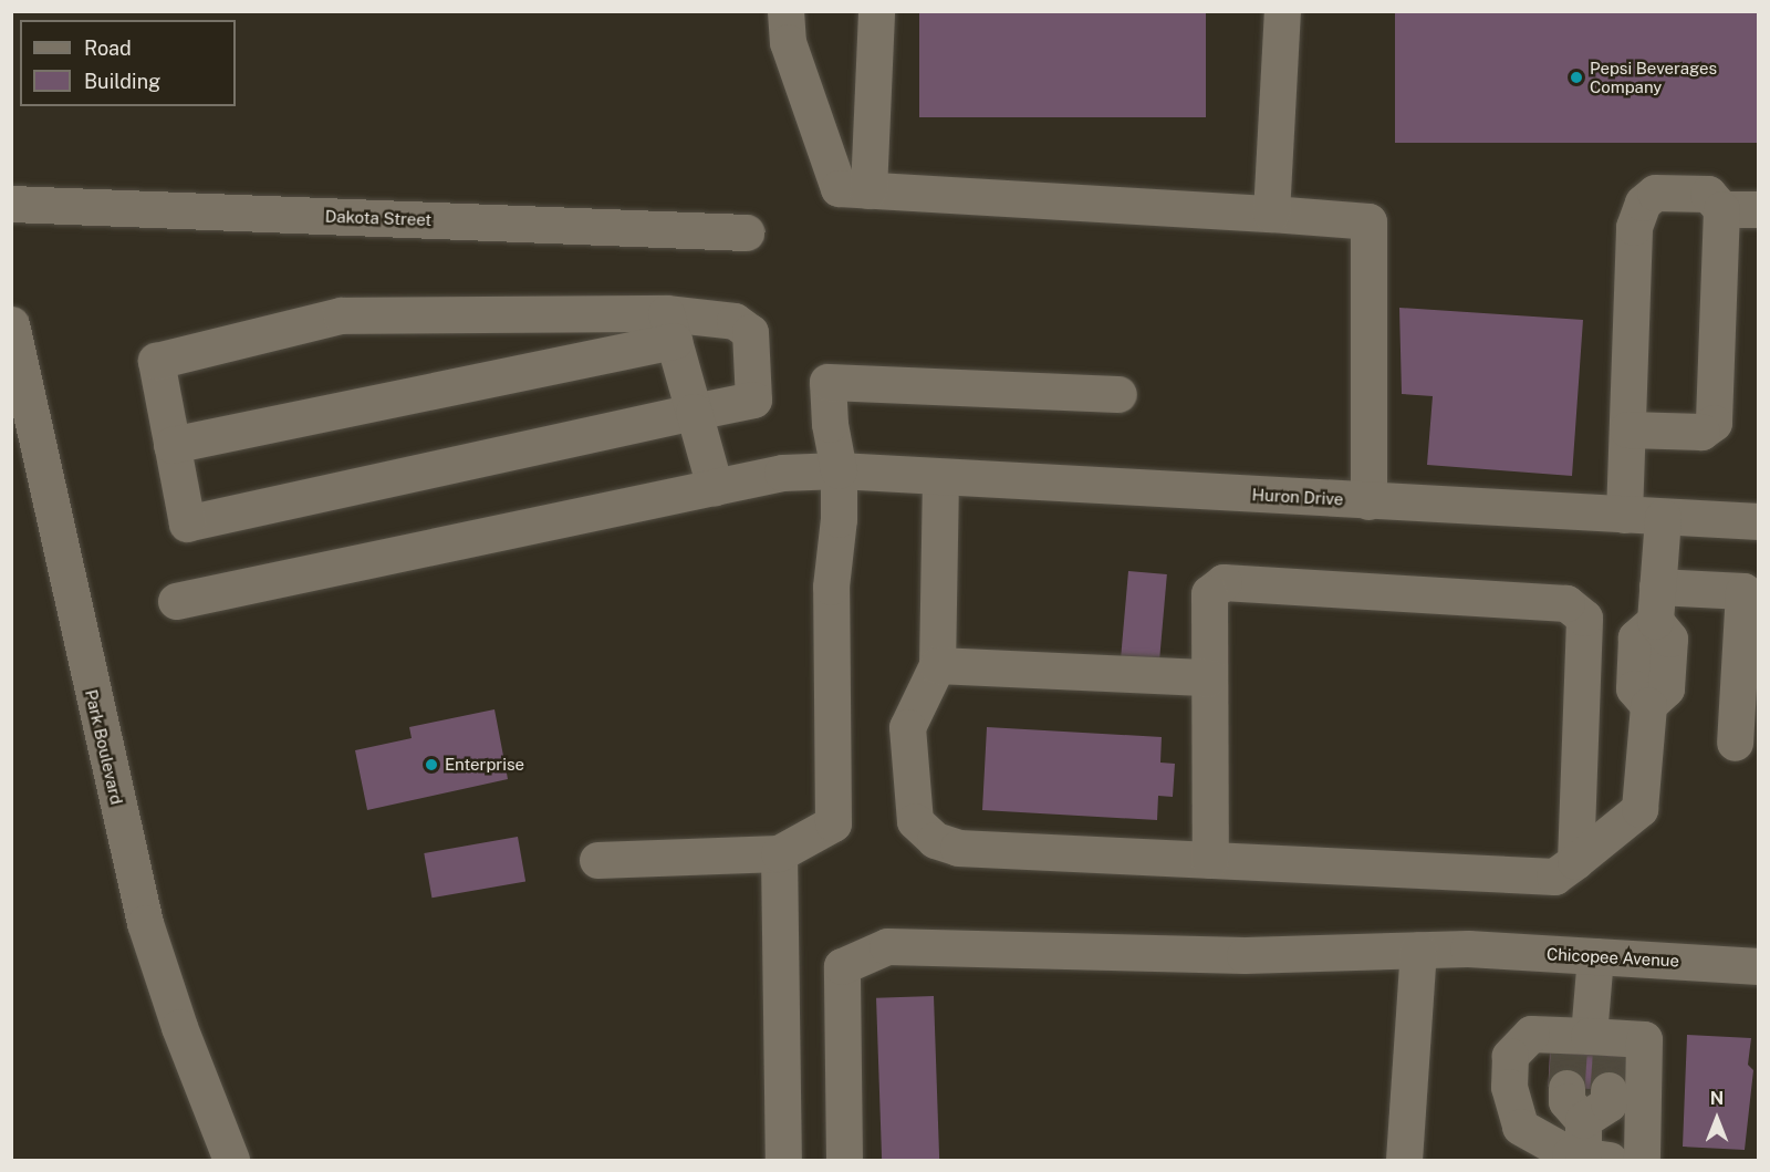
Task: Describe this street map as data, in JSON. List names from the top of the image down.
{
  "streets": {
    "street": [
      "Dakota Street",
      "Huron Drive",
      "Park Boulevard",
      "Chicopee Avenue"
    ]
  },
  "places": ["Pepsi Beverages Company", "Enterprise"],
  "legend": ["Road", "Building"],
  "north": "top"
}
